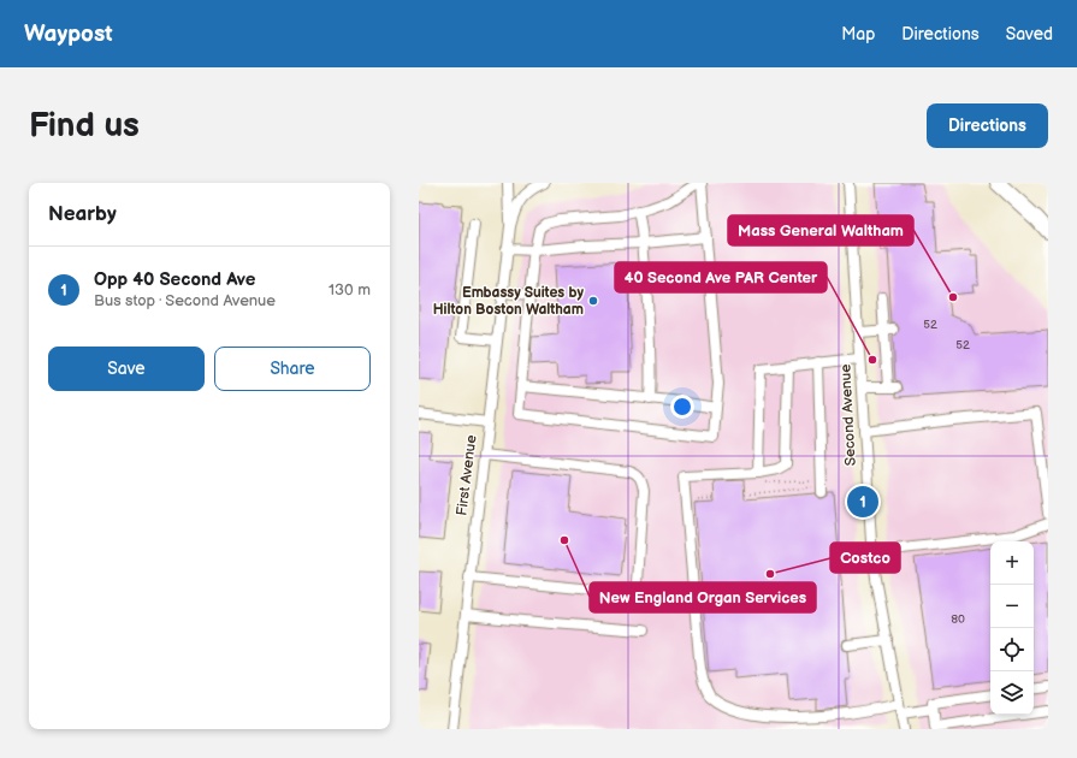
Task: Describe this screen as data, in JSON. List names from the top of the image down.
{
  "streets": {
    "street": ["Second Avenue", "First Avenue"]
  },
  "places": [
    "Mass General Waltham",
    "Embassy Suites by Hilton Boston Waltham",
    "40 Second Ave PAR Center",
    "New England Organ Services",
    "Costco"
  ],
  "house_numbers": ["52", "52", "80"],
  "page": {
    "header": "Waypost",
    "nav": ["Map", "Directions", "Saved"],
    "buttons": [
      "Directions",
      ["Save", "Share"]
    ],
    "title": "Find us",
    "heading": "Nearby",
    "list": [
      {
        "mark": "1",
        "name": "Opp 40 Second Ave",
        "note": "Bus stop · Second Avenue",
        "value": "130 m"
      }
    ],
    "pins": "1",
    "map_buttons": ["+", "−"]
  }
}
